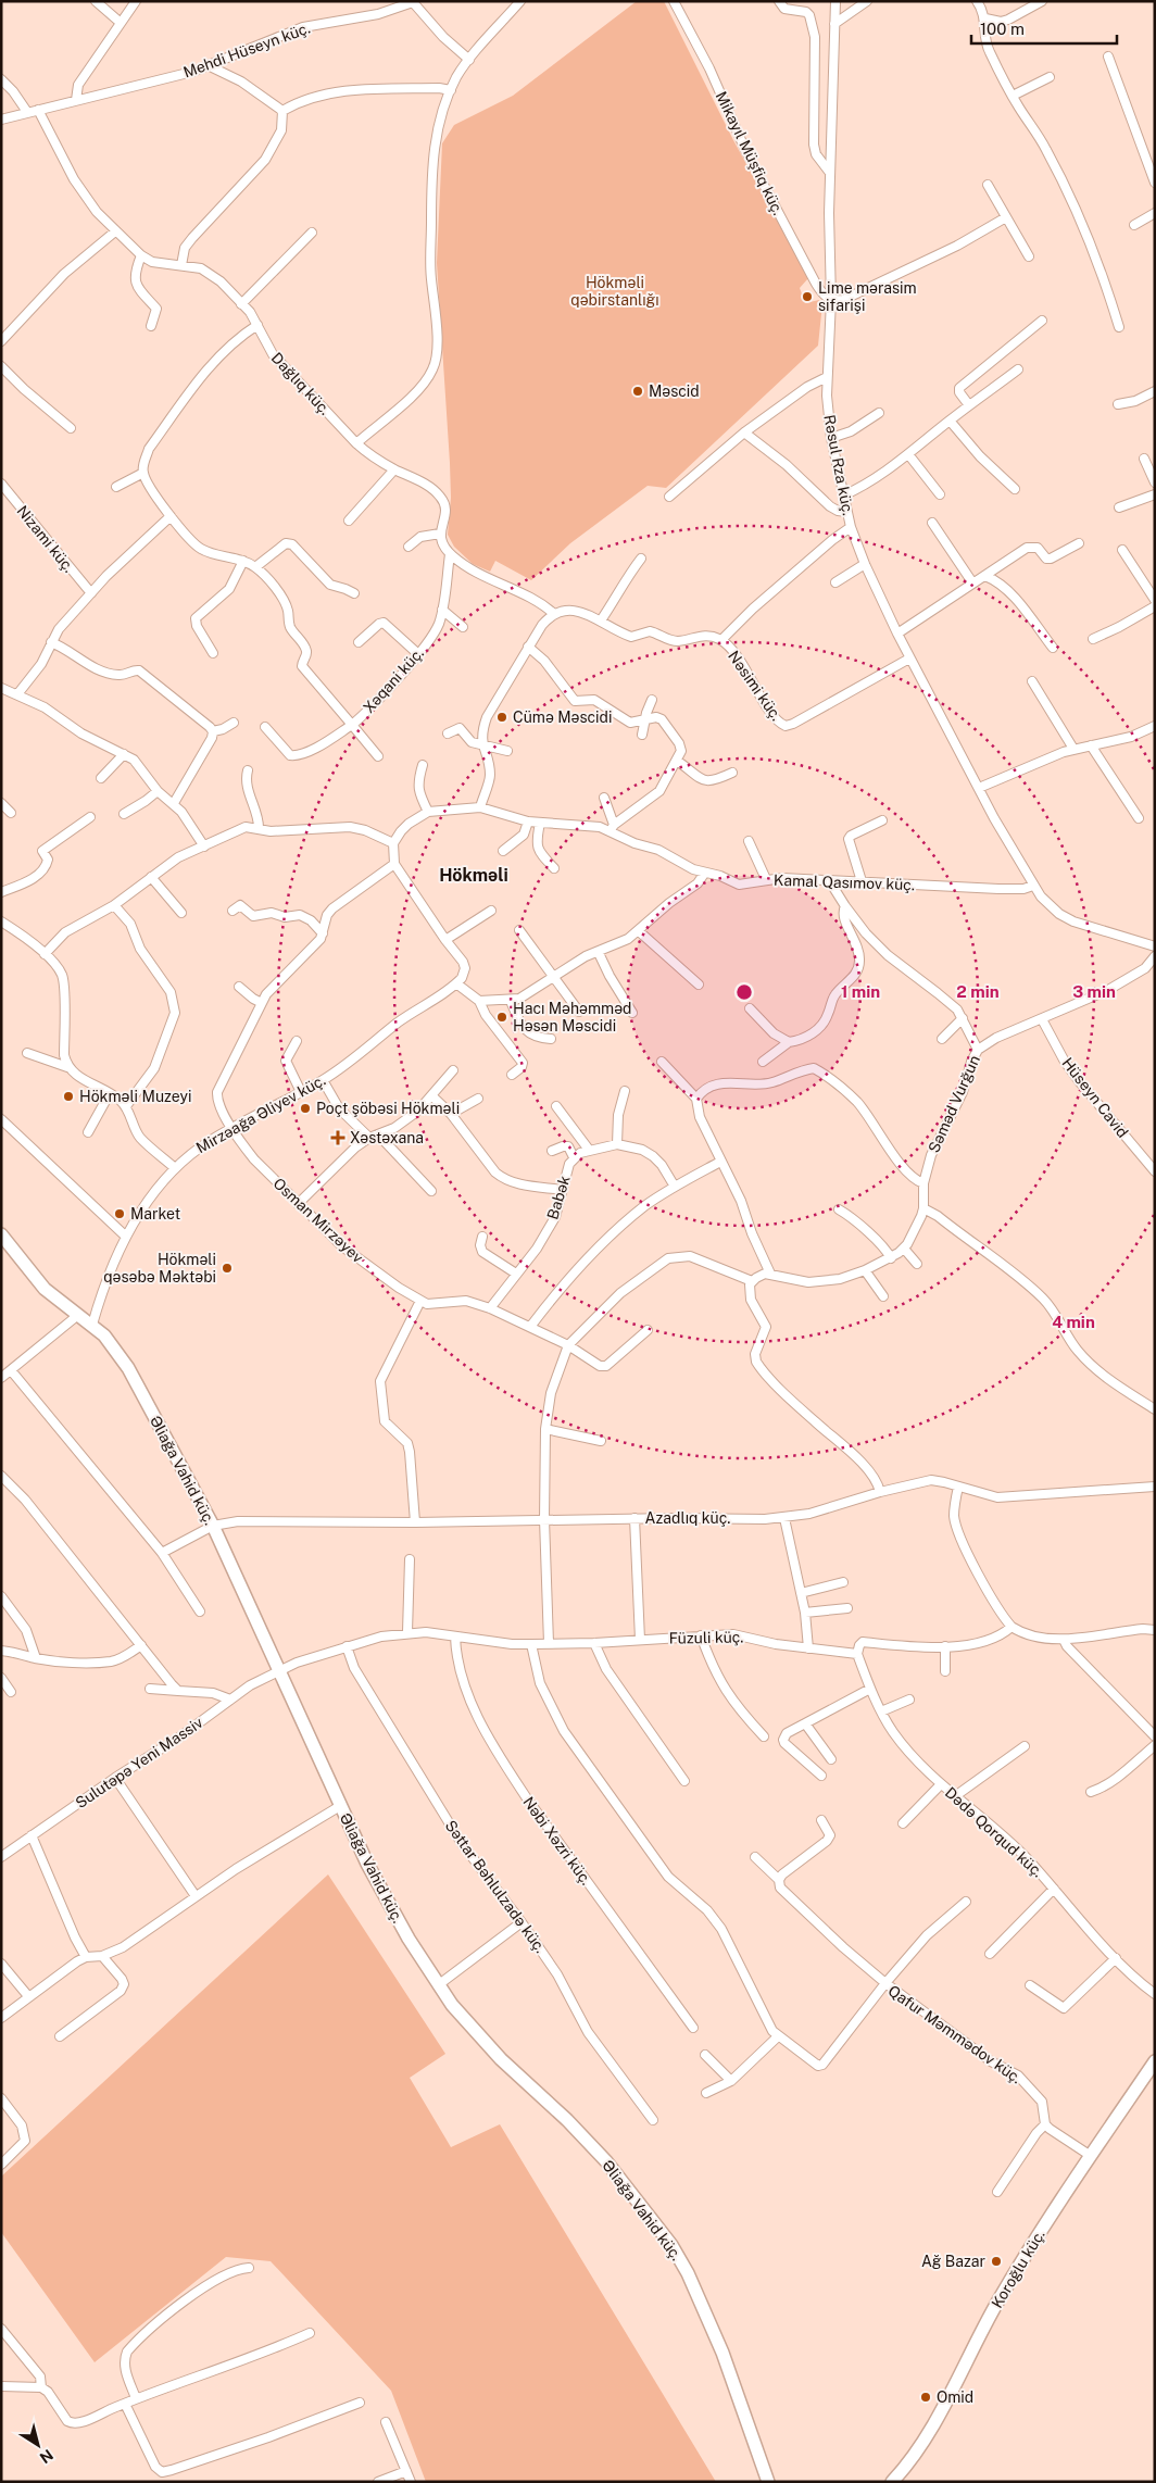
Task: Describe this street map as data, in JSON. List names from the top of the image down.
{
  "streets": {
    "street": [
      "Mehdi Hüseyn küç.",
      "Mikayıl Müşfiq küç.",
      "Dağlıq küç.",
      "Rəsul Rza küç.",
      "Nizami küç.",
      "Xəqani küç.",
      "Nəsimi küç.",
      "Kamal Qasımov küç.",
      "Hüseyn Cavid",
      "Səməd Vurğun",
      "Mirzəağa Əliyev küç.",
      "Babək",
      "Osman Mirzəyev",
      "Əliağa Vahid küç.",
      "Azadlıq küç.",
      "Füzuli küç.",
      "Sulutəpə Yeni Massiv",
      "Dədə Qorqud küç.",
      "Nəbi Xəzri küç.",
      "Səttar Bəhlulzadə küç.",
      "Qafur Məmmədov küç.",
      "Koroğlu küç."
    ]
  },
  "crossings": [
    ["Mehdi Hüseyn küç.", "Dağlıq küç."],
    ["Mikayıl Müşfiq küç.", "Rəsul Rza küç."],
    ["Rəsul Rza küç.", "Nəsimi küç."],
    ["Rəsul Rza küç.", "Kamal Qasımov küç."],
    ["Hüseyn Cavid", "Səməd Vurğun"],
    ["Mirzəağa Əliyev küç.", "Osman Mirzəyev"],
    ["Mirzəağa Əliyev küç.", "Əliağa Vahid küç."],
    ["Babək", "Osman Mirzəyev"],
    ["Əliağa Vahid küç.", "Azadlıq küç."],
    ["Əliağa Vahid küç.", "Füzuli küç."],
    ["Əliağa Vahid küç.", "Sulutəpə Yeni Massiv"],
    ["Füzuli küç.", "Sulutəpə Yeni Massiv"],
    ["Füzuli küç.", "Dədə Qorqud küç."],
    ["Füzuli küç.", "Nəbi Xəzri küç."],
    ["Füzuli küç.", "Səttar Bəhlulzadə küç."],
    ["Füzuli küç.", "Qafur Məmmədov küç."]
  ],
  "districts": ["Hökməli"],
  "parks": ["Hökməli qəbirstanlığı"],
  "places": {
    "other": [
      "Lime mərasim sifarişi",
      "Məscid",
      "Cümə Məscidi",
      "Hacı Məhəmməd Həsən Məscidi",
      "Hökməli Muzeyi",
      "Poçt şöbəsi Hökməli",
      "Market",
      "Hökməli qəsəbə Məktəbi",
      "Ağ Bazar",
      "Omid"
    ],
    "health": ["Xəstəxana"]
  },
  "scale_bar": "100 m",
  "north": "bottom right",
  "rings": [
    "1 min",
    "2 min",
    "3 min",
    "4 min"
  ]
}
